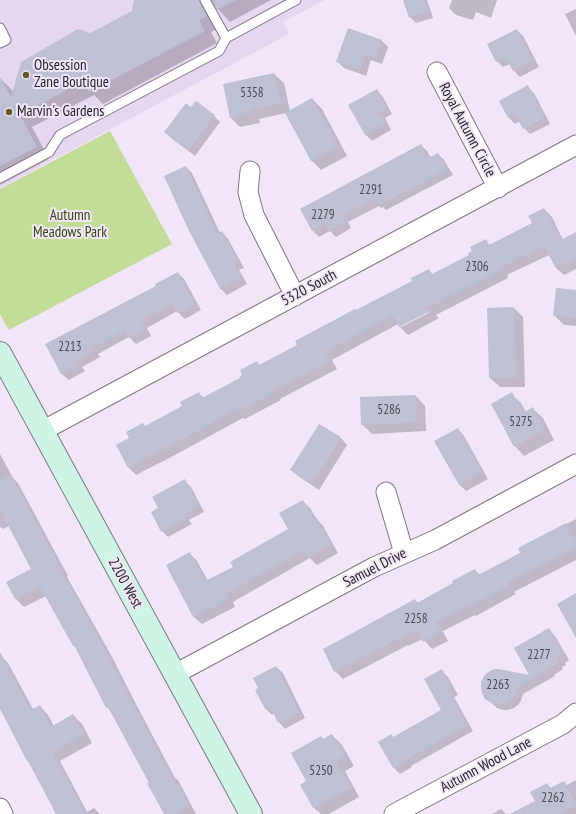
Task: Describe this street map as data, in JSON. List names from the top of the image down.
{
  "streets": {
    "street": [
      "Royal Autumn Circle",
      "5320 South",
      "Samuel Drive",
      "2200 West",
      "Autumn Wood Lane"
    ]
  },
  "crossings": [
    ["Royal Autumn Circle", "5320 South"],
    ["5320 South", "2200 West"],
    ["Samuel Drive", "2200 West"]
  ],
  "parks": ["Autumn Meadows Park"],
  "places": ["Obsession Zane Boutique", "Marvin's Gardens"],
  "house_numbers": [
    "5358",
    "2291",
    "2279",
    "2306",
    "2213",
    "5286",
    "5275",
    "2258",
    "2277",
    "2263",
    "5250",
    "2262"
  ]
}
